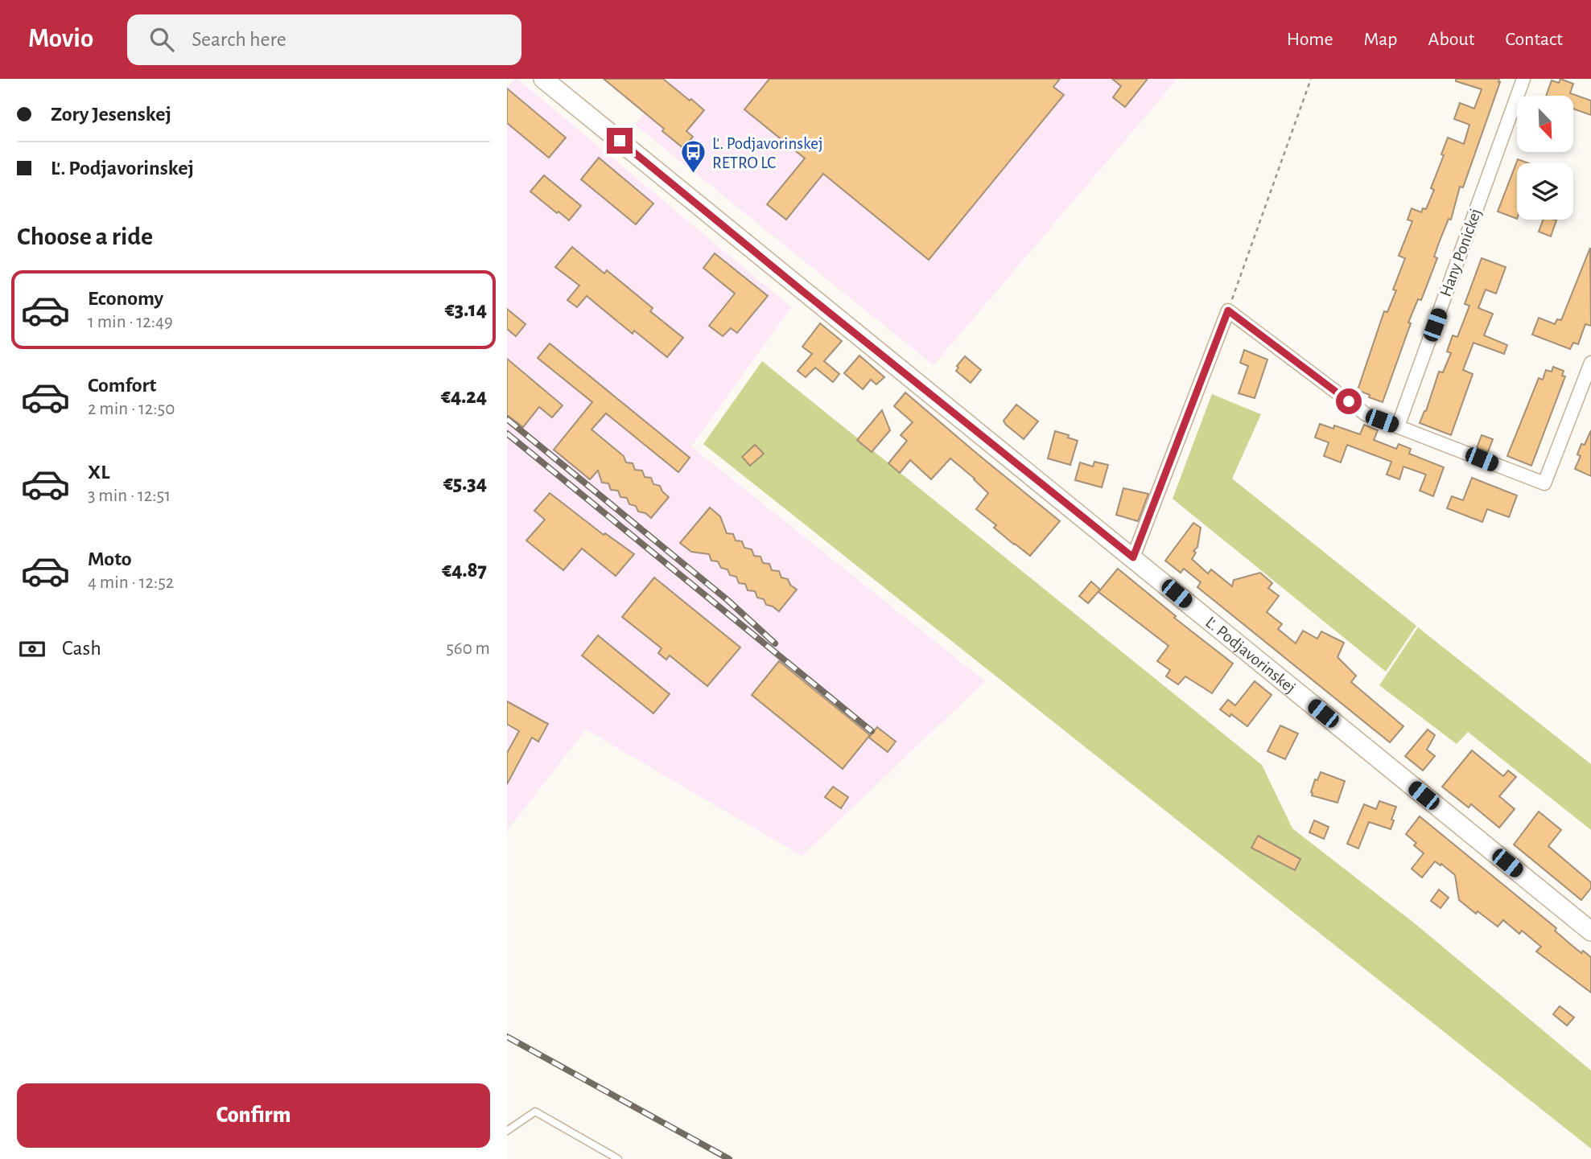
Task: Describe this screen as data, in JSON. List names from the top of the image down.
{
  "streets": {
    "street": ["Hany Ponickej", "Ľ. Podjavorinskej"]
  },
  "places": {
    "bus stop": ["Ľ. Podjavorinskej RETRO LC"]
  },
  "north": "bottom right",
  "page": {
    "header": "Movio",
    "search": "Search here",
    "nav": [
      "Home",
      "Map",
      "About",
      "Contact"
    ],
    "banner": ["Zory Jesenskej", "Ľ. Podjavorinskej"],
    "heading": "Choose a ride",
    "list": [
      {
        "name": "Economy",
        "note": "1 min · 12:49",
        "value": "€3.14"
      },
      {
        "name": "Comfort",
        "note": "2 min · 12:50",
        "value": "€4.24"
      },
      {
        "name": "XL",
        "note": "3 min · 12:51",
        "value": "€5.34"
      },
      {
        "name": "Moto",
        "note": "4 min · 12:52",
        "value": "€4.87"
      }
    ],
    "pay": ["Cash", "560 m"],
    "buttons": "Confirm"
  }
}
